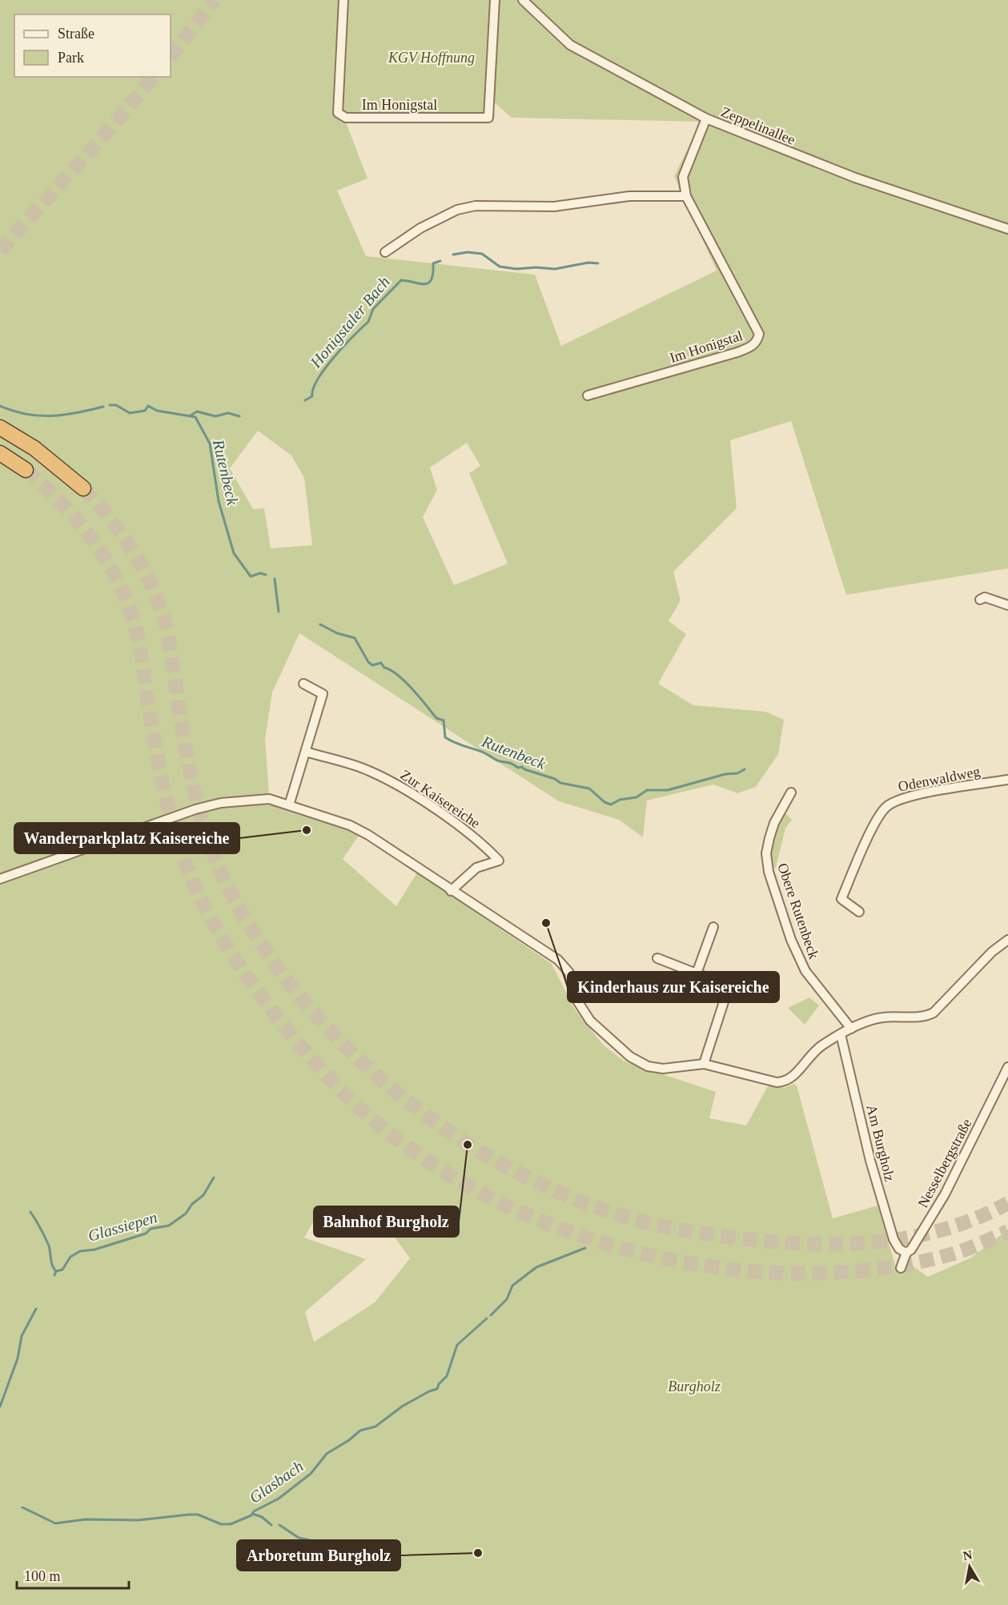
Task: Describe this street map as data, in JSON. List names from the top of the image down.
{
  "streets": {
    "street": [
      "Im Honigstal",
      "Zeppelinallee",
      "Odenwaldweg",
      "Zur Kaisereiche",
      "Obere Rutenbeck",
      "Am Burgholz",
      "Nesselbergstraße"
    ]
  },
  "crossings": [
    ["Im Honigstal", "Zeppelinallee"],
    ["Am Burgholz", "Nesselbergstraße"]
  ],
  "water": [
    "Honigstaler Bach",
    "Rutenbeck",
    "Glassiepen",
    "Glasbach"
  ],
  "parks": ["KGV Hoffnung", "Burgholz"],
  "places": [
    "Wanderparkplatz Kaisereiche",
    "Kinderhaus zur Kaisereiche",
    "Bahnhof Burgholz",
    "Arboretum Burgholz"
  ],
  "legend": ["Straße", "Park"],
  "scale_bar": "100 m",
  "north": "top"
}
